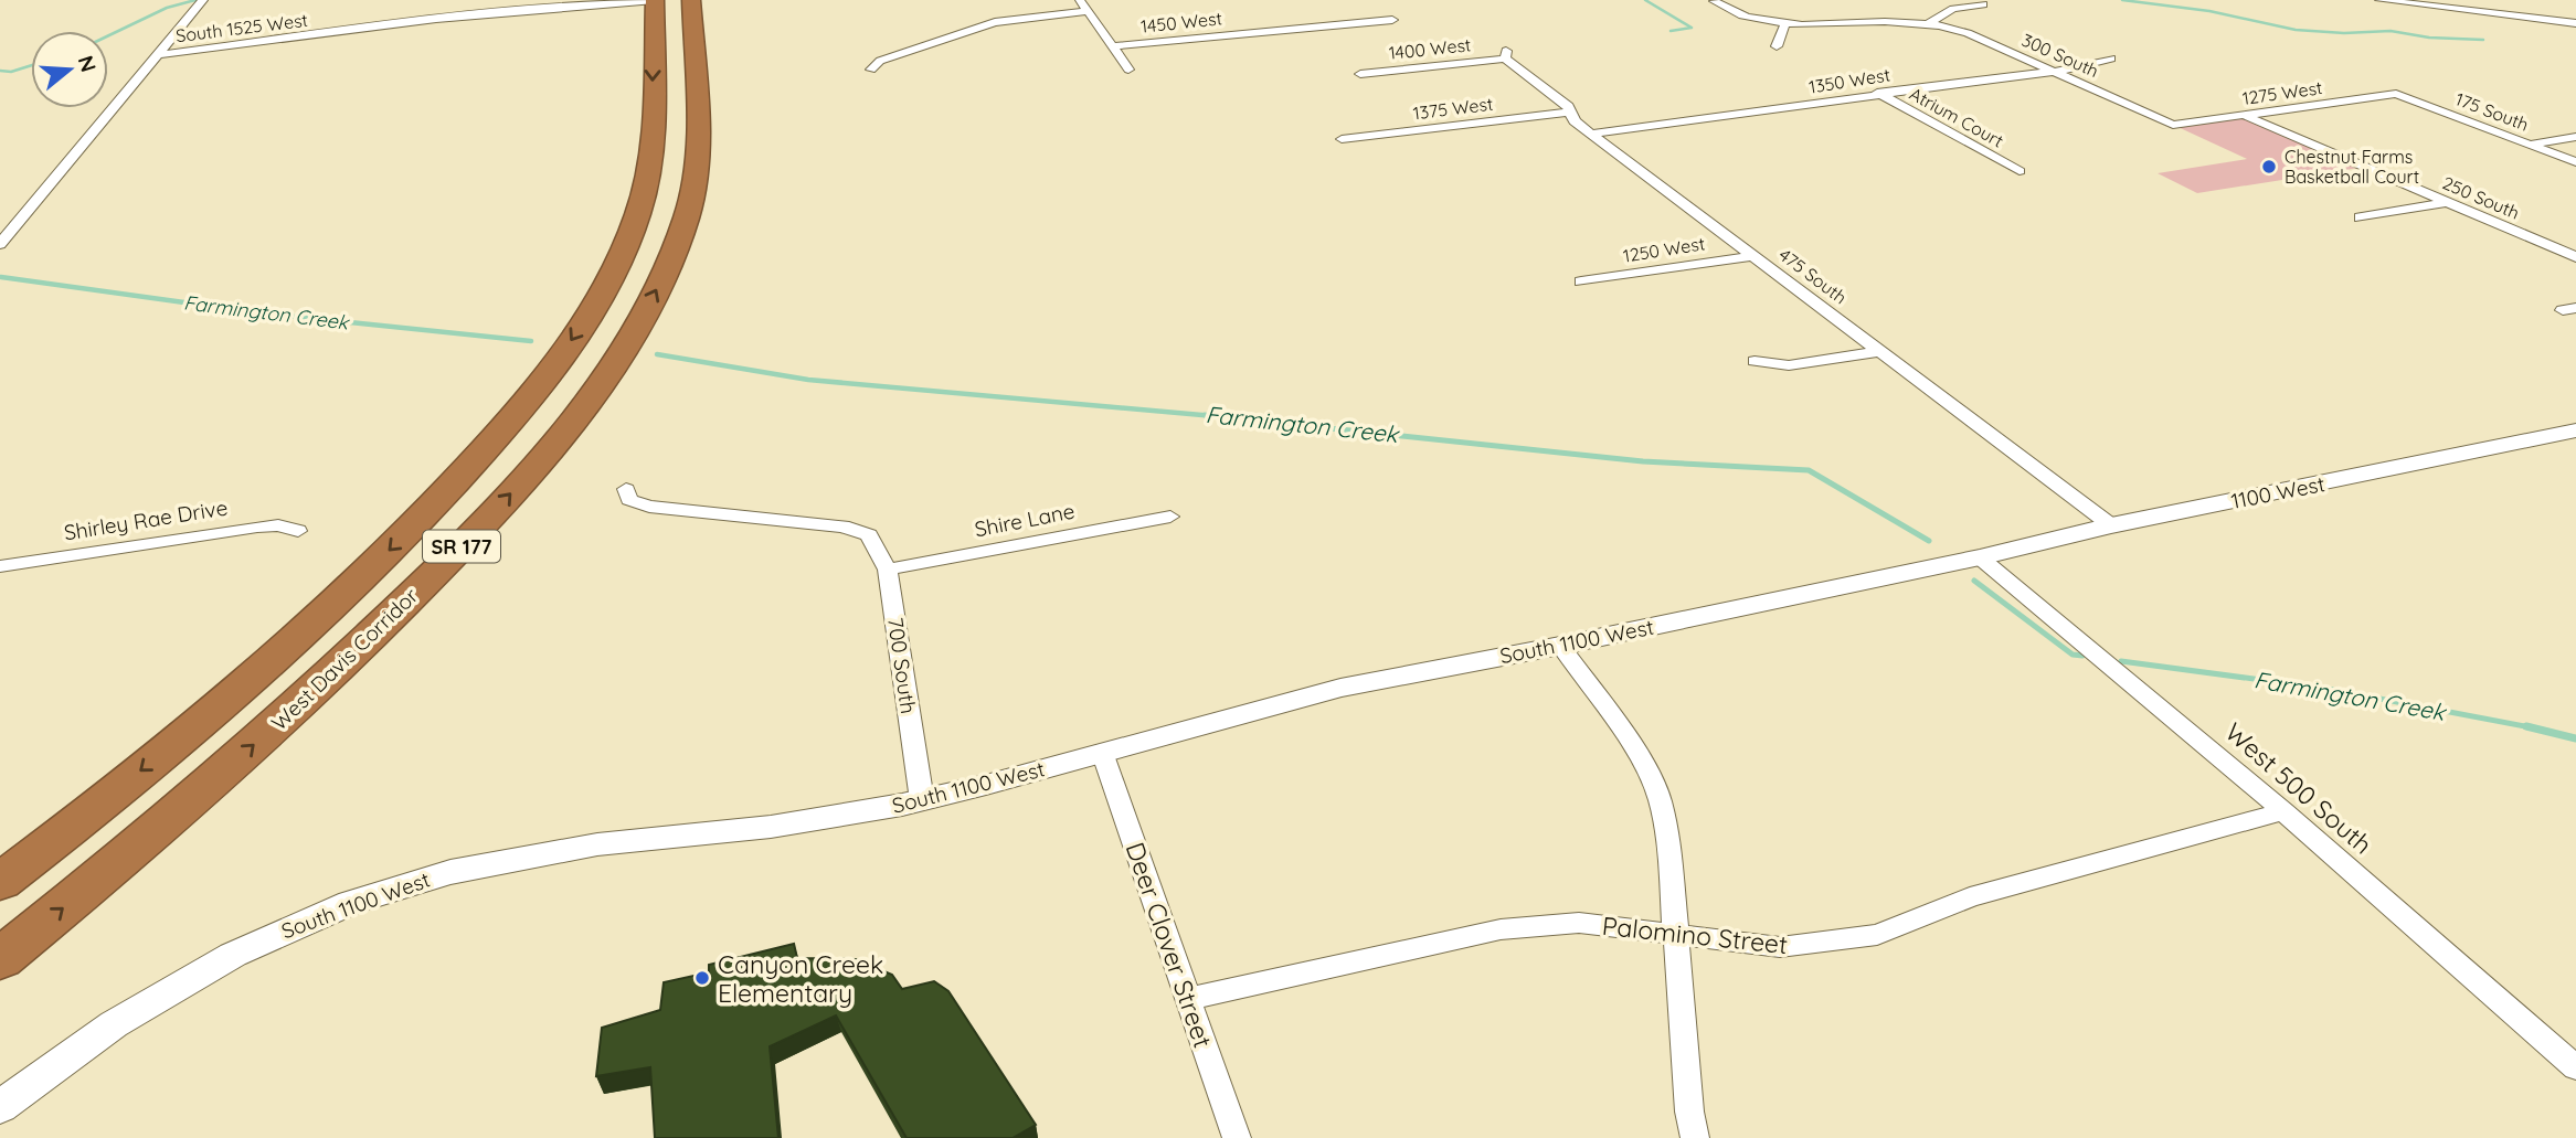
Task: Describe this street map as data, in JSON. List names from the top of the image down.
{
  "streets": {
    "highway": ["SR 177", "West Davis Corridor"],
    "street": [
      "1450 West",
      "South 1525 West",
      "1400 West",
      "300 South",
      "1350 West",
      "1275 West",
      "1375 West",
      "175 South",
      "Atrium Court",
      "250 South",
      "1250 West",
      "475 South",
      "1100 West",
      "Shirley Rae Drive",
      "Shire Lane",
      "South 1100 West",
      "700 South",
      "West 500 South",
      "Palomino Street",
      "Deer Clover Street"
    ]
  },
  "crossings": [
    ["South 1525 West", "SR 177"],
    ["1400 West", "475 South"],
    ["300 South", "1350 West"],
    ["300 South", "1275 West"],
    ["1350 West", "Atrium Court"],
    ["1350 West", "475 South"],
    ["1275 West", "175 South"],
    ["1275 West", "250 South"],
    ["1375 West", "475 South"],
    ["1250 West", "475 South"],
    ["475 South", "1100 West"],
    ["1100 West", "South 1100 West"],
    ["1100 West", "West 500 South"],
    ["Shire Lane", "700 South"],
    ["South 1100 West", "700 South"],
    ["South 1100 West", "West 500 South"],
    ["South 1100 West", "Deer Clover Street"],
    ["West 500 South", "Palomino Street"],
    ["Palomino Street", "Deer Clover Street"]
  ],
  "water": ["Farmington Creek"],
  "places": ["Chestnut Farms Basketball Court", "Canyon Creek Elementary"],
  "north": "right"
}
